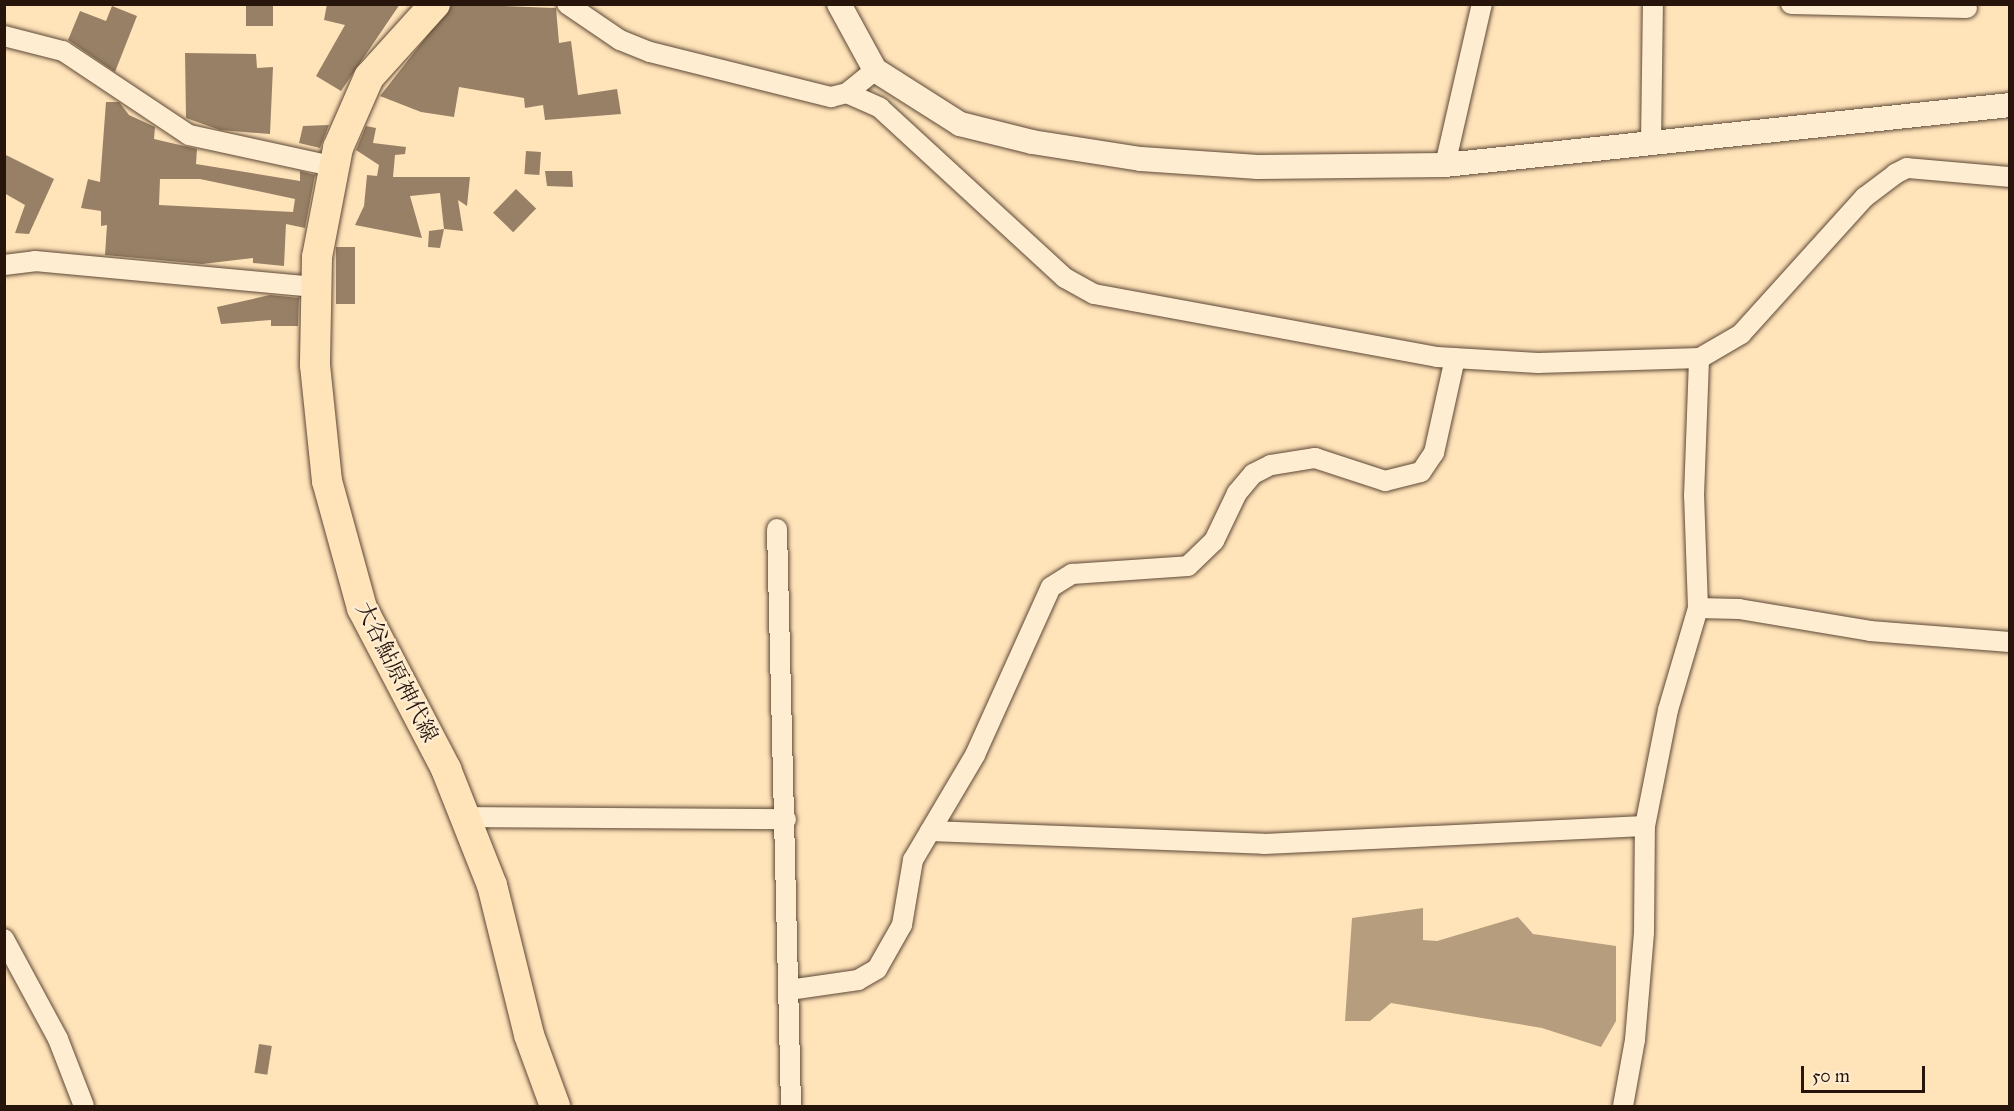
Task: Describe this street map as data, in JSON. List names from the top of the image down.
{
  "streets": {
    "main road": ["大谷鮎原神代線"]
  },
  "scale_bar": "50 m"
}
